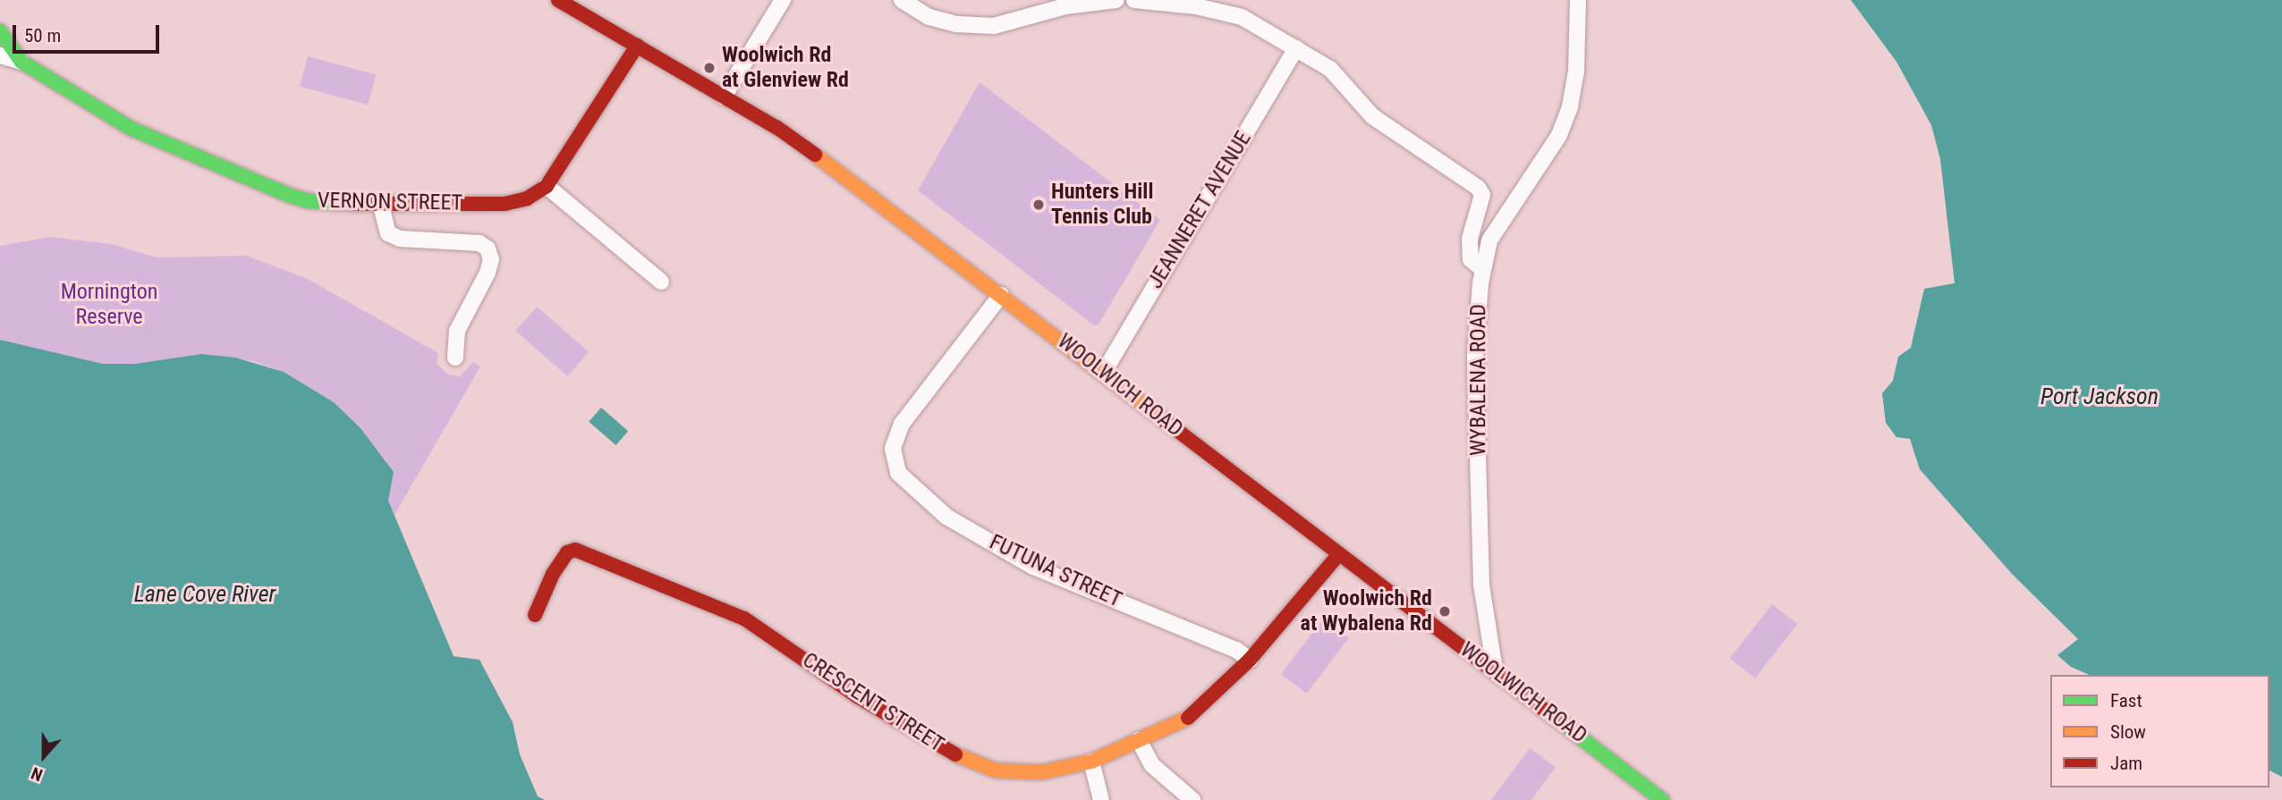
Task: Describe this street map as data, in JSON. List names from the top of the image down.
{
  "streets": {
    "street": [
      "VERNON STREET",
      "JEANNERET AVENUE",
      "WYBALENA ROAD",
      "WOOLWICH ROAD",
      "FUTUNA STREET",
      "CRESCENT STREET"
    ]
  },
  "crossings": [
    ["VERNON STREET", "WOOLWICH ROAD"],
    ["JEANNERET AVENUE", "WOOLWICH ROAD"],
    ["WYBALENA ROAD", "WOOLWICH ROAD"],
    ["WOOLWICH ROAD", "FUTUNA STREET"],
    ["WOOLWICH ROAD", "CRESCENT STREET"],
    ["FUTUNA STREET", "CRESCENT STREET"]
  ],
  "water": ["Port Jackson", "Lane Cove River"],
  "parks": ["Mornington Reserve"],
  "places": ["Woolwich Rd at Glenview Rd", "Hunters Hill Tennis Club", "Woolwich Rd at Wybalena Rd"],
  "legend": ["Fast", "Slow", "Jam"],
  "scale_bar": "50 m",
  "north": "bottom"
}
